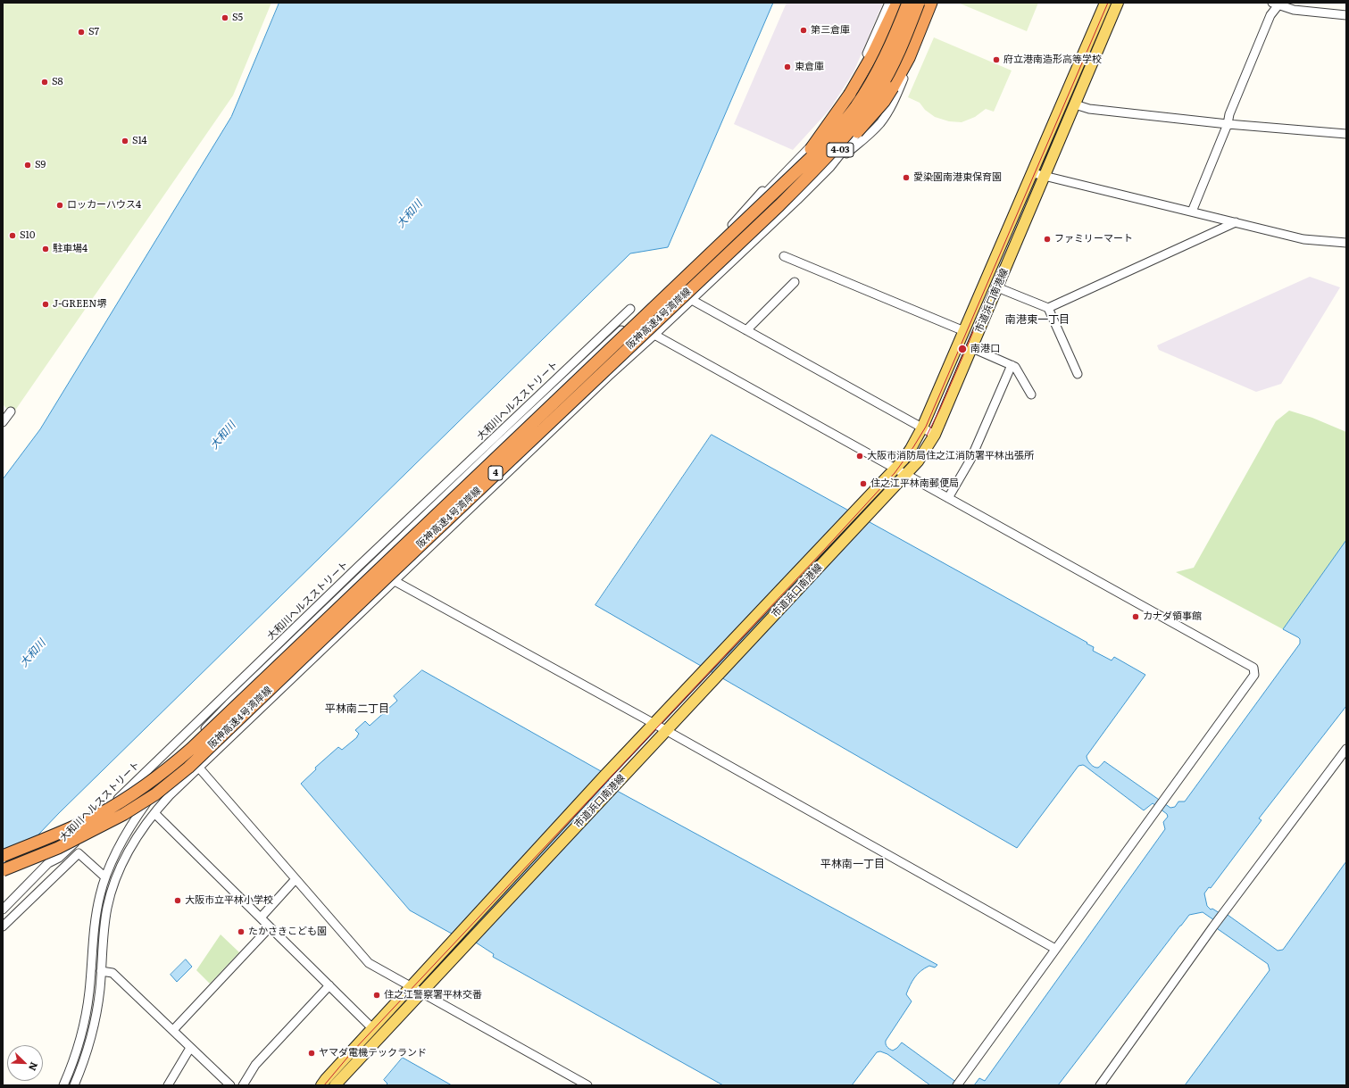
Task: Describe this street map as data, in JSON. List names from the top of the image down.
{
  "streets": {
    "highway": ["4-03", "阪神高速4号湾岸線", "4"],
    "main road": ["市道浜口南港線"],
    "street": ["大和川ヘルスストリート"]
  },
  "crossings": [
    ["4-03", "阪神高速4号湾岸線"]
  ],
  "districts": ["南港東一丁目", "平林南二丁目", "平林南一丁目"],
  "water": ["大和川"],
  "places": [
    "S5",
    "第三倉庫",
    "S7",
    "府立港南造形高等学校",
    "東倉庫",
    "S8",
    "S14",
    "S9",
    "愛染園南港東保育園",
    "ロッカーハウス4",
    "S10",
    "ファミリーマート",
    "駐車場4",
    "J-GREEN堺",
    "南港口",
    "大阪市消防局住之江消防署平林出張所",
    "住之江平林南郵便局",
    "カナダ領事館",
    "大阪市立平林小学校",
    "たかさきこども園",
    "住之江警察署平林交番",
    "ヤマダ電機テックランド"
  ],
  "north": "bottom right"
}
